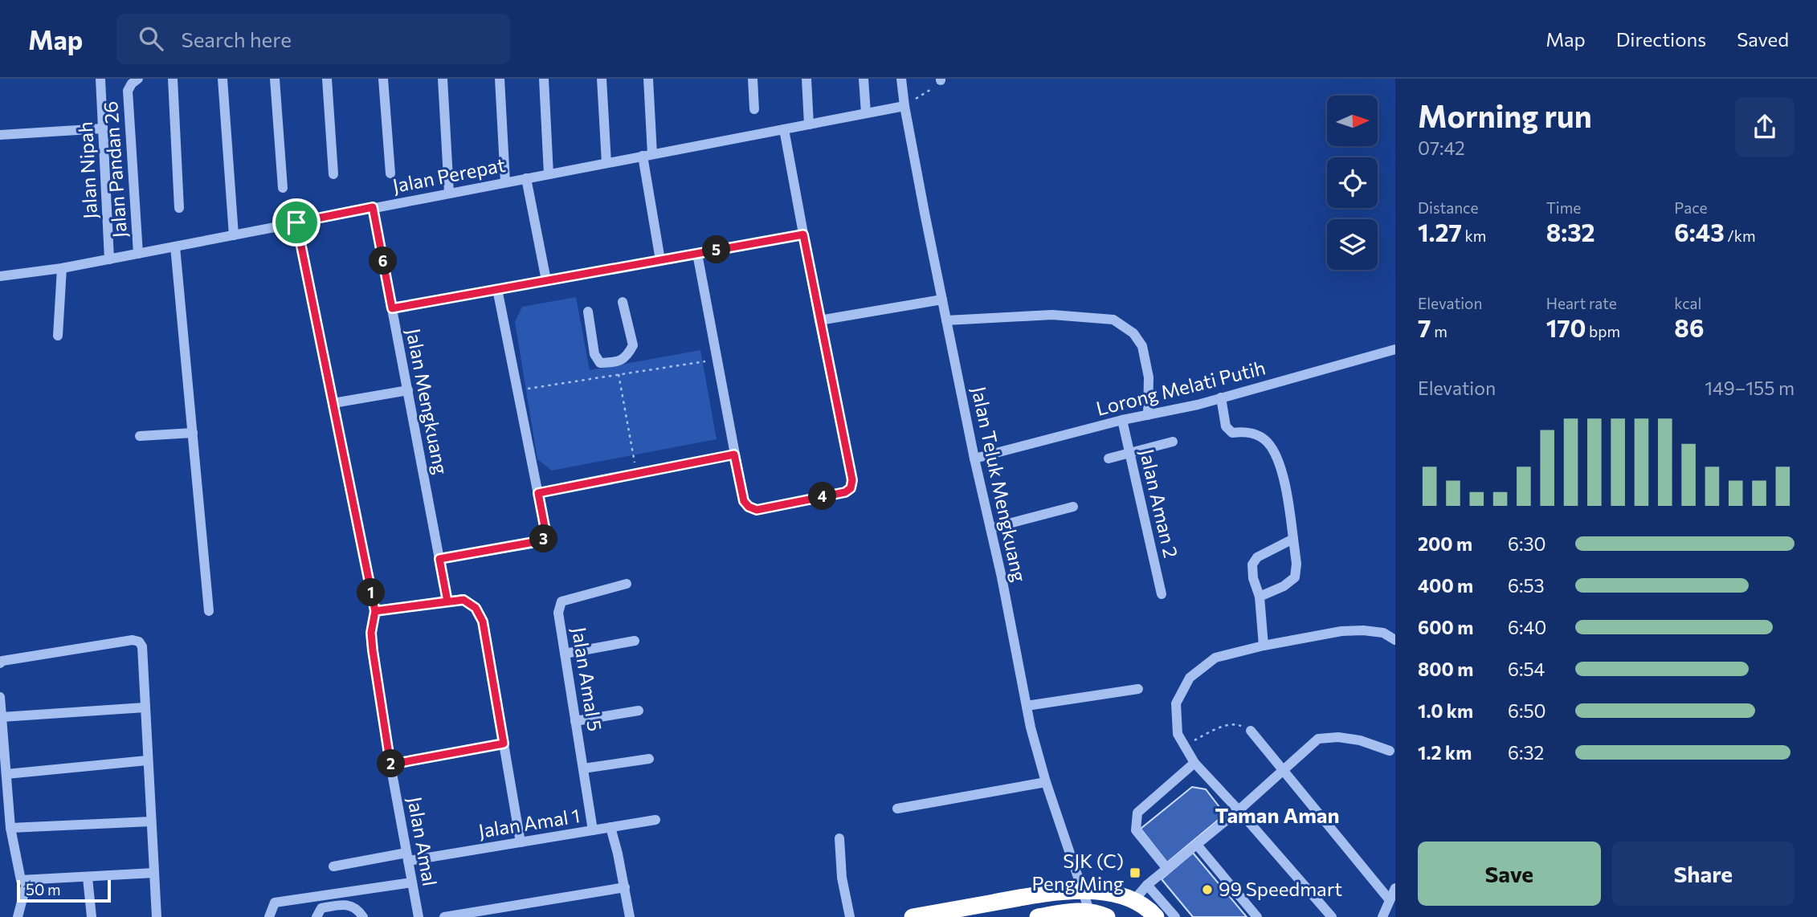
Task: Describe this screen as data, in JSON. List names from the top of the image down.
{
  "streets": {
    "street": [
      "Jalan Pandan 26",
      "Jalan Nipah",
      "Jalan Perepat",
      "Lorong Melati Putih",
      "Jalan Mengkuang",
      "Jalan Teluk Mengkuang",
      "Jalan Aman 2",
      "Jalan Amal 5",
      "Jalan Amal 1",
      "Jalan Amal"
    ]
  },
  "crossings": [
    ["Jalan Pandan 26", "Jalan Perepat"],
    ["Jalan Nipah", "Jalan Perepat"],
    ["Jalan Perepat", "Jalan Mengkuang"],
    ["Jalan Perepat", "Jalan Teluk Mengkuang"],
    ["Jalan Perepat", "Jalan Amal"],
    ["Lorong Melati Putih", "Jalan Teluk Mengkuang"],
    ["Lorong Melati Putih", "Jalan Aman 2"],
    ["Jalan Amal 5", "Jalan Amal 1"],
    ["Jalan Amal 1", "Jalan Amal"]
  ],
  "districts": ["Taman Aman"],
  "places": {
    "transit": ["SJK (C) Peng Ming"],
    "other": ["99 Speedmart"]
  },
  "scale_bar": "50 m",
  "north": "right",
  "page": {
    "header": "Map",
    "search": "Search here",
    "nav": ["Map", "Directions", "Saved"],
    "heading": ["Morning run", "07:42"],
    "stats": [
      ["Distance", "1.27 km"],
      ["Time", "8:32"],
      ["Pace", "6:43 /km"],
      ["Elevation", "7 m"],
      ["Heart rate", "170 bpm"],
      ["kcal", "86"]
    ],
    "pins": [
      "5",
      "6",
      "4",
      "3",
      "1",
      "2"
    ],
    "chart": ["Elevation", "149–155 m"],
    "list": [
      {
        "name": "200 m",
        "note": "6:30"
      },
      {
        "name": "400 m",
        "note": "6:53"
      },
      {
        "name": "600 m",
        "note": "6:40"
      },
      {
        "name": "800 m",
        "note": "6:54"
      },
      {
        "name": "1.0 km",
        "note": "6:50"
      },
      {
        "name": "1.2 km",
        "note": "6:32"
      }
    ],
    "buttons": ["Save", "Share"],
    "scale": "50 m"
  }
}
